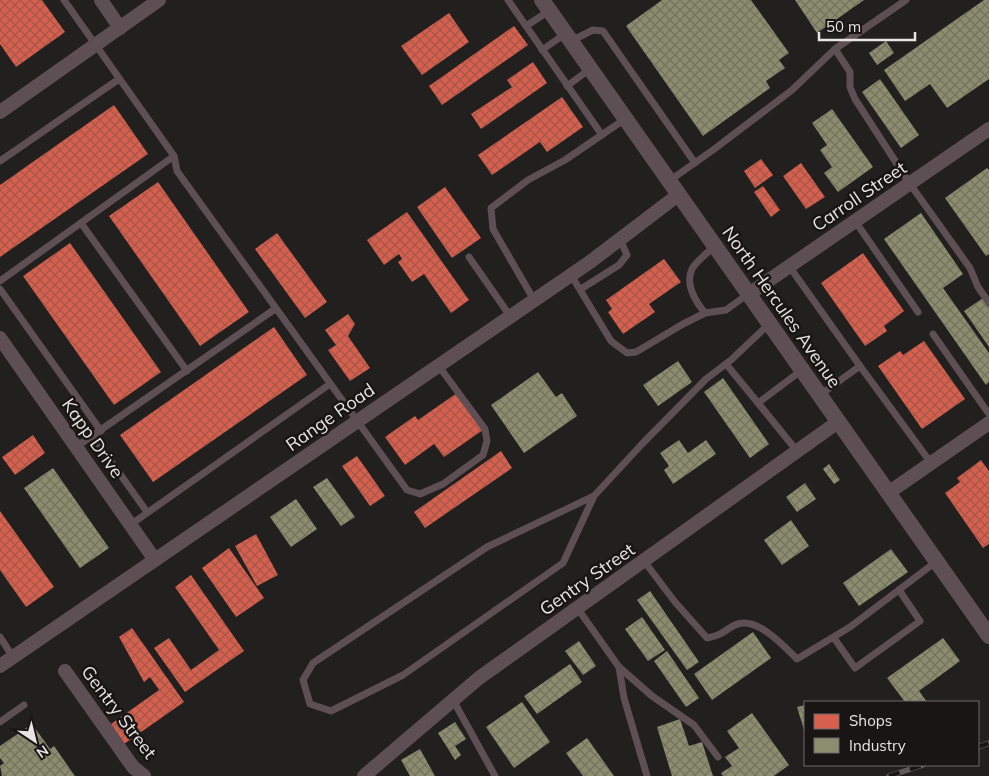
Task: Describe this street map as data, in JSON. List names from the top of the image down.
{
  "streets": {
    "street": [
      "Carroll Street",
      "North Hercules Avenue",
      "Range Road",
      "Kapp Drive",
      "Gentry Street"
    ]
  },
  "crossings": [
    ["Carroll Street", "North Hercules Avenue"],
    ["North Hercules Avenue", "Range Road"],
    ["North Hercules Avenue", "Gentry Street"],
    ["Range Road", "Kapp Drive"]
  ],
  "legend": ["Shops", "Industry"],
  "scale_bar": "50 m",
  "north": "bottom right"
}
